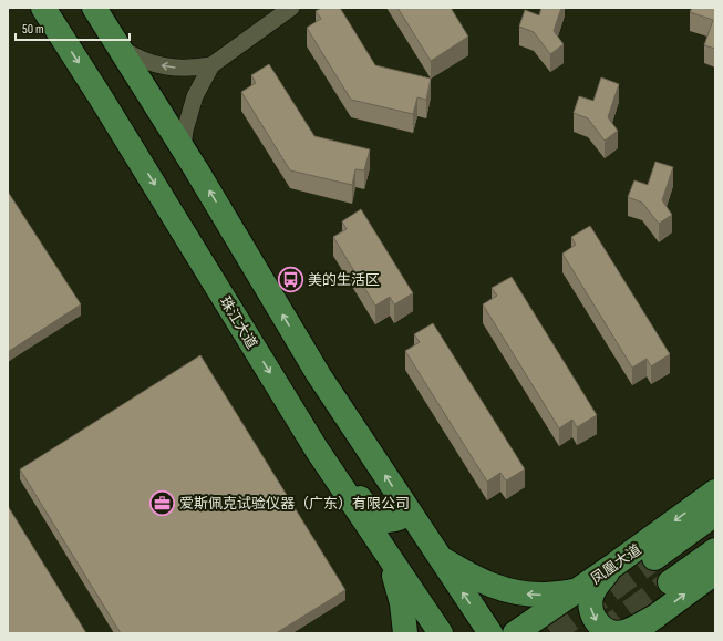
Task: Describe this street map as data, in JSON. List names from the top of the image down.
{
  "streets": {
    "main road": ["珠江大道", "凤凰大道"]
  },
  "places": {
    "bus stop": ["美的生活区"],
    "office": ["爱斯佩克试验仪器（广东）有限公司"]
  },
  "scale_bar": "50 m"
}
